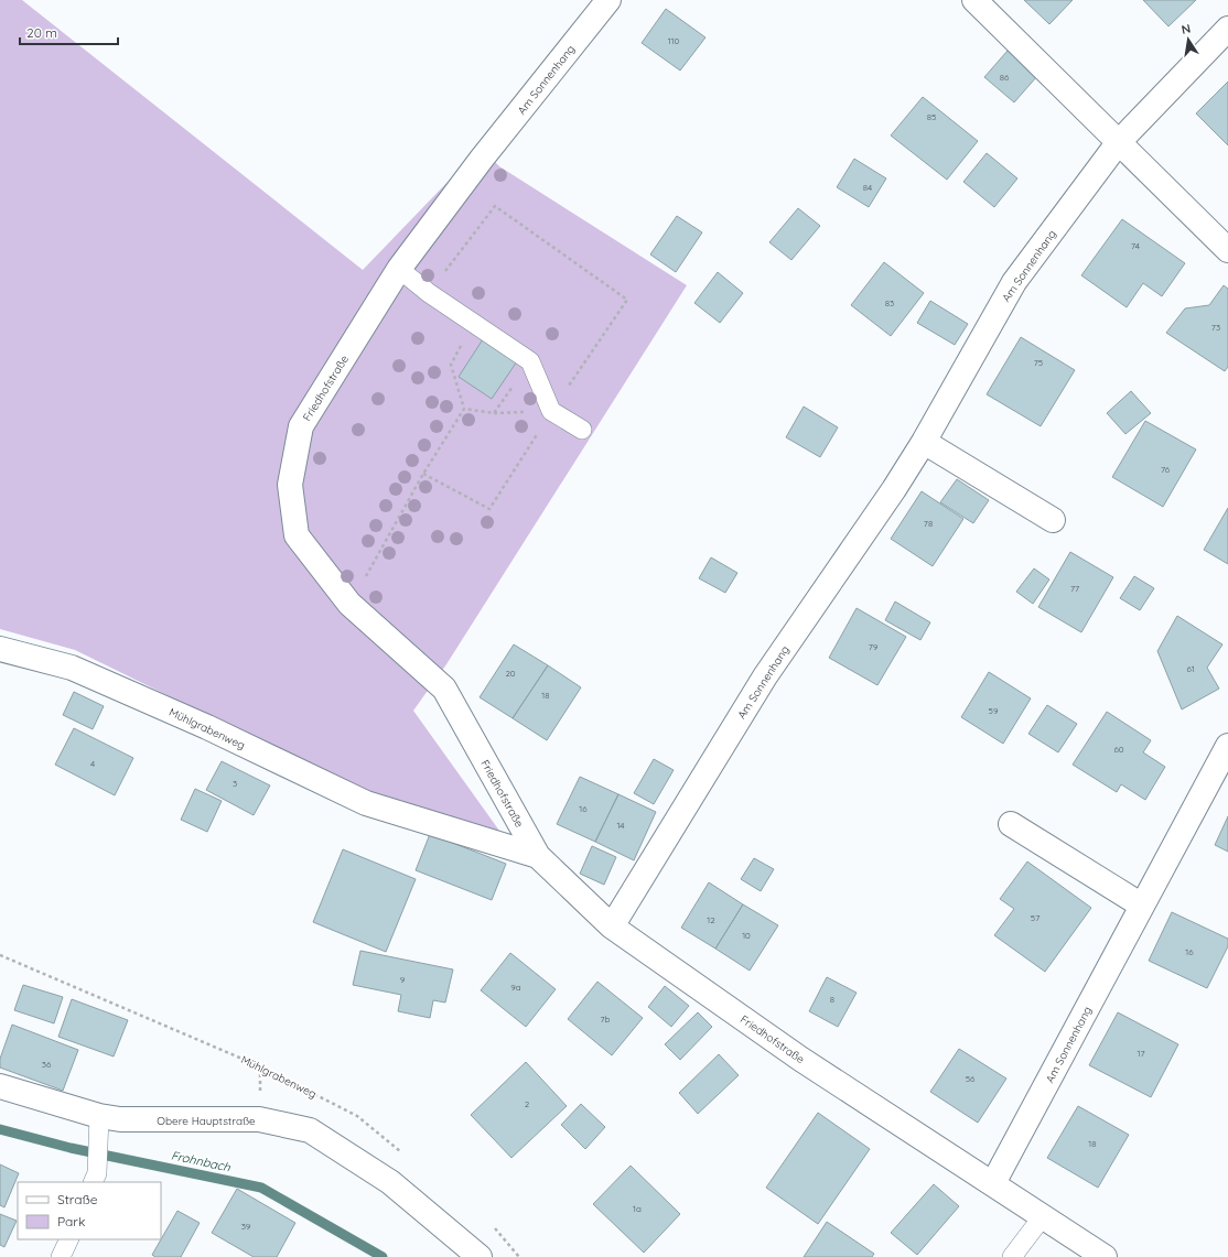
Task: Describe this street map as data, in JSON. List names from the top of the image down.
{
  "streets": {
    "street": [
      "Am Sonnenhang",
      "Friedhofstraße",
      "Mühlgrabenweg",
      "Obere Hauptstraße"
    ]
  },
  "crossings": [
    ["Am Sonnenhang", "Friedhofstraße"],
    ["Friedhofstraße", "Mühlgrabenweg"]
  ],
  "water": ["Frohnbach"],
  "house_numbers": [
    "110",
    "86",
    "85",
    "84",
    "74",
    "83",
    "73",
    "75",
    "76",
    "78",
    "77",
    "79",
    "61",
    "20",
    "18",
    "59",
    "60",
    "4",
    "3",
    "16",
    "14",
    "57",
    "12",
    "10",
    "16",
    "9",
    "9a",
    "8",
    "7b",
    "17",
    "36",
    "56",
    "2",
    "18",
    "1a",
    "39"
  ],
  "legend": ["Straße", "Park"],
  "scale_bar": "20 m",
  "north": "top"
}
